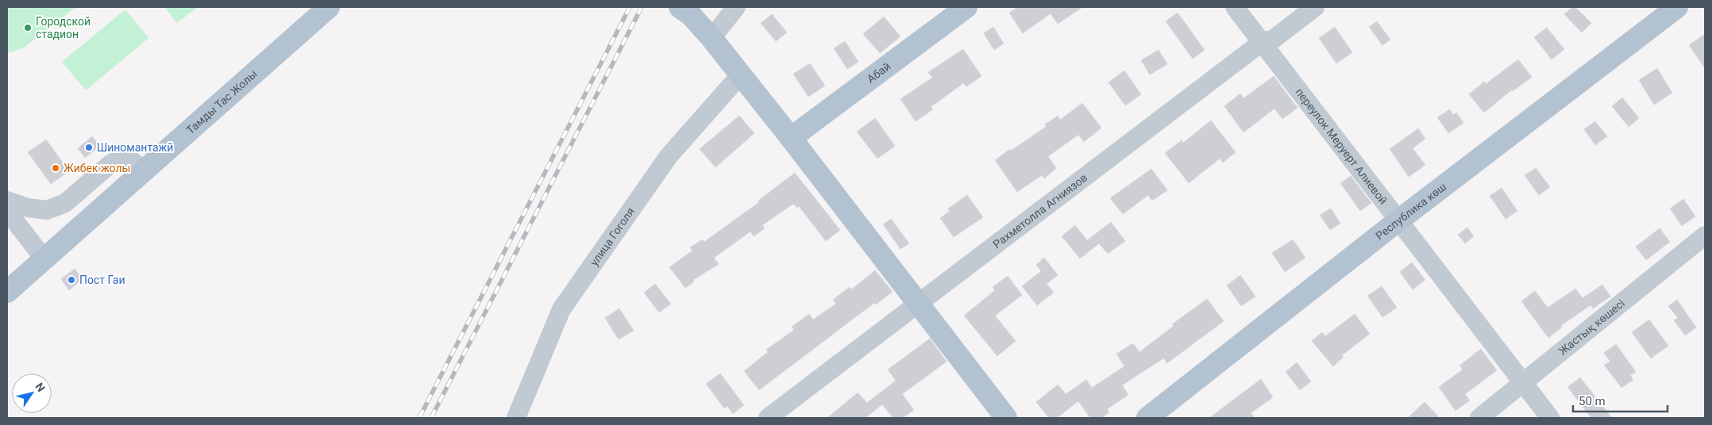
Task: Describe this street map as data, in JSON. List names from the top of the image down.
{
  "streets": {
    "main road": ["Абай", "Тамды Тас Жолы", "Республика көш"],
    "street": [
      "переулок Меруерт Алиевой",
      "Рахметолла Агниязов",
      "улица Гоголя",
      "Жастық көшесі"
    ]
  },
  "crossings": [
    ["переулок Меруерт Алиевой", "Рахметолла Агниязов"],
    ["переулок Меруерт Алиевой", "Республика көш"],
    ["переулок Меруерт Алиевой", "Жастық көшесі"]
  ],
  "places": [
    "Городской стадион",
    "Шиномантажй",
    "Жибек жолы",
    "Пост Гаи"
  ],
  "scale_bar": "50 m",
  "north": "top right"
}
